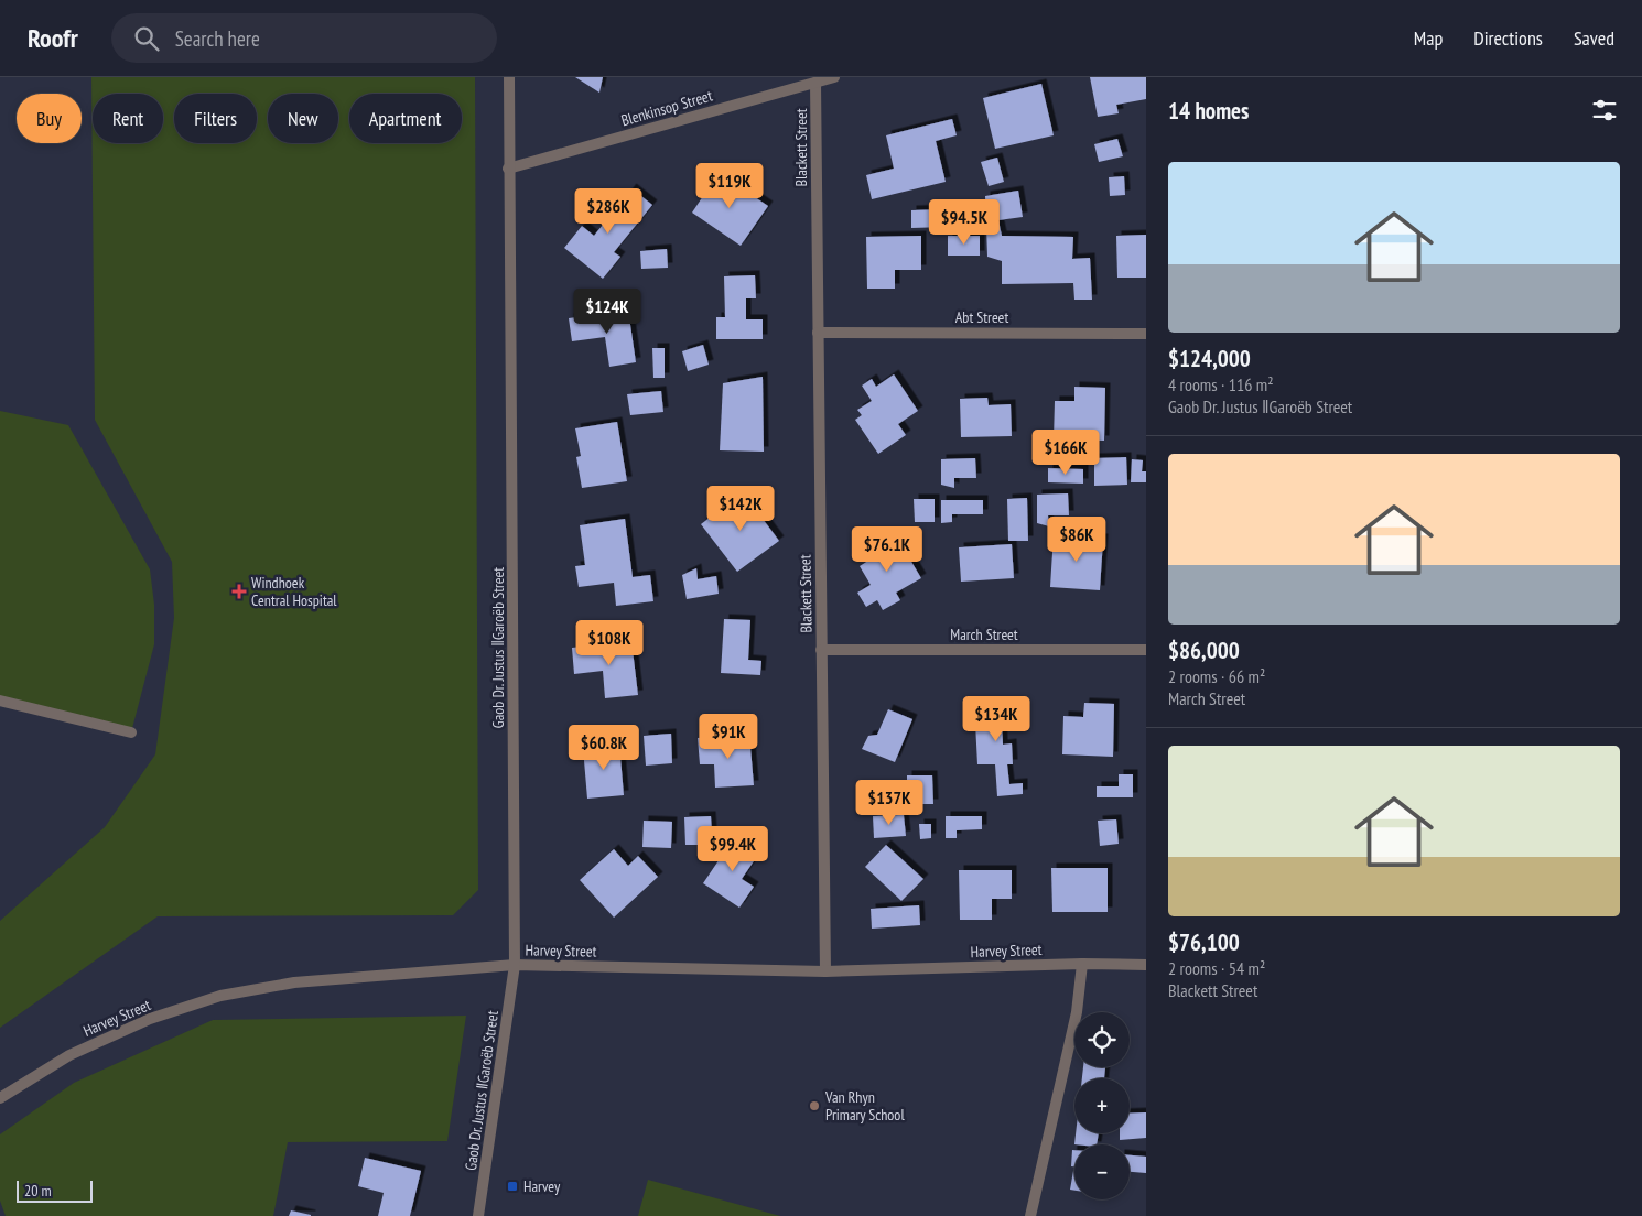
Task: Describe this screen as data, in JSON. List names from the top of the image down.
{
  "streets": {
    "street": [
      "Blenkinsop Street",
      "Blackett Street",
      "Abt Street",
      "March Street",
      "Gaob Dr. Justus ǁGaroëb Street",
      "Harvey Street"
    ]
  },
  "crossings": [
    ["Blenkinsop Street", "Blackett Street"],
    ["Blenkinsop Street", "Gaob Dr. Justus ǁGaroëb Street"],
    ["Blackett Street", "Abt Street"],
    ["Blackett Street", "March Street"],
    ["Blackett Street", "Harvey Street"],
    ["Gaob Dr. Justus ǁGaroëb Street", "Harvey Street"]
  ],
  "places": {
    "health": ["Windhoek Central Hospital"],
    "other": ["Van Rhyn Primary School"],
    "transit": ["Harvey"]
  },
  "scale_bar": "20 m",
  "page": {
    "header": "Roofr",
    "search": "Search here",
    "nav": ["Map", "Directions", "Saved"],
    "heading": "14 homes",
    "chip": [
      "Buy",
      "Rent",
      "Filters",
      "New",
      "Apartment"
    ],
    "list": [
      {
        "name": "$124,000",
        "note": "4 rooms · 116 m² · Gaob Dr. Justus ǁGaroëb Street"
      },
      {
        "name": "$86,000",
        "note": "2 rooms · 66 m² · March Street"
      },
      {
        "name": "$76,100",
        "note": "2 rooms · 54 m² · Blackett Street"
      }
    ],
    "price": [
      "$119K",
      "$286K",
      "$94.5K",
      "$124K",
      "$166K",
      "$142K",
      "$86K",
      "$76.1K",
      "$108K",
      "$134K",
      "$91K",
      "$60.8K",
      "$137K",
      "$99.4K"
    ],
    "map_buttons": ["+", "−"],
    "scale": "20 m"
  }
}
